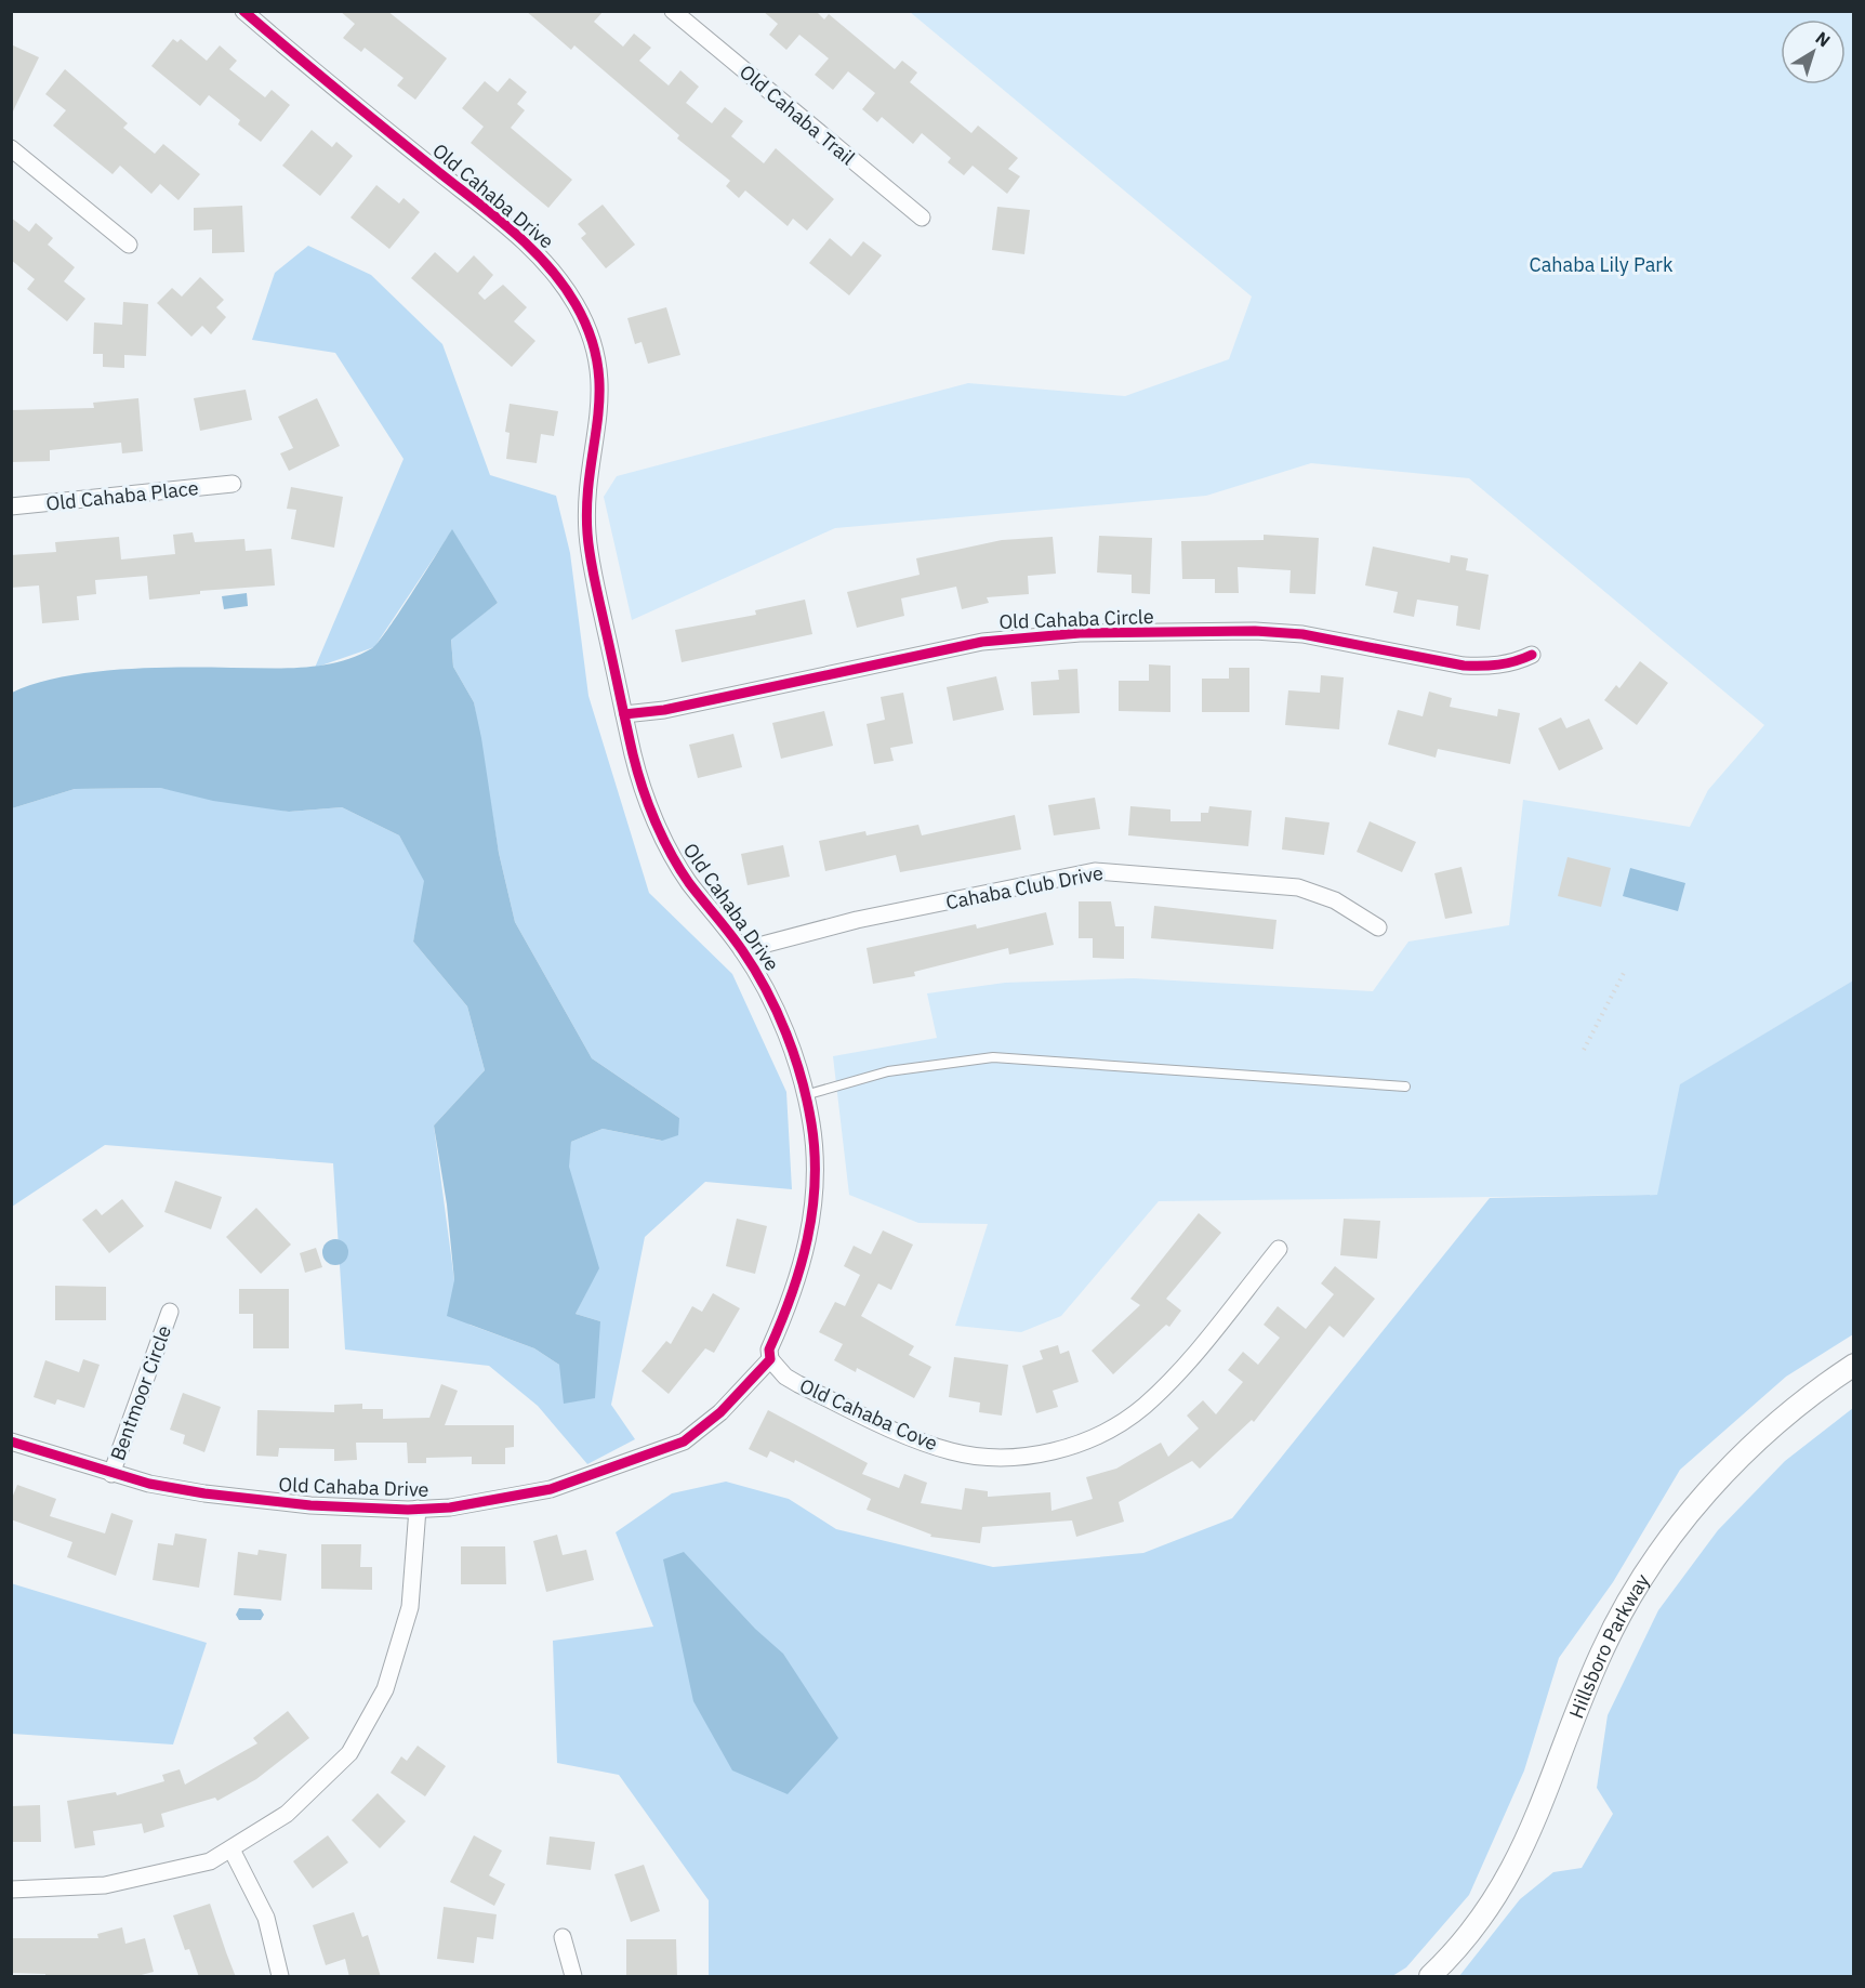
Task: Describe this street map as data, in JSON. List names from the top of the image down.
{
  "streets": {
    "street": [
      "Old Cahaba Trail",
      "Old Cahaba Drive",
      "Old Cahaba Place",
      "Old Cahaba Circle",
      "Cahaba Club Drive",
      "Bentmoor Circle",
      "Old Cahaba Cove",
      "Hillsboro Parkway"
    ]
  },
  "crossings": [
    ["Old Cahaba Drive", "Old Cahaba Circle"],
    ["Old Cahaba Drive", "Cahaba Club Drive"],
    ["Old Cahaba Drive", "Bentmoor Circle"],
    ["Old Cahaba Drive", "Old Cahaba Cove"]
  ],
  "parks": ["Cahaba Lily Park"],
  "north": "top right"
}
